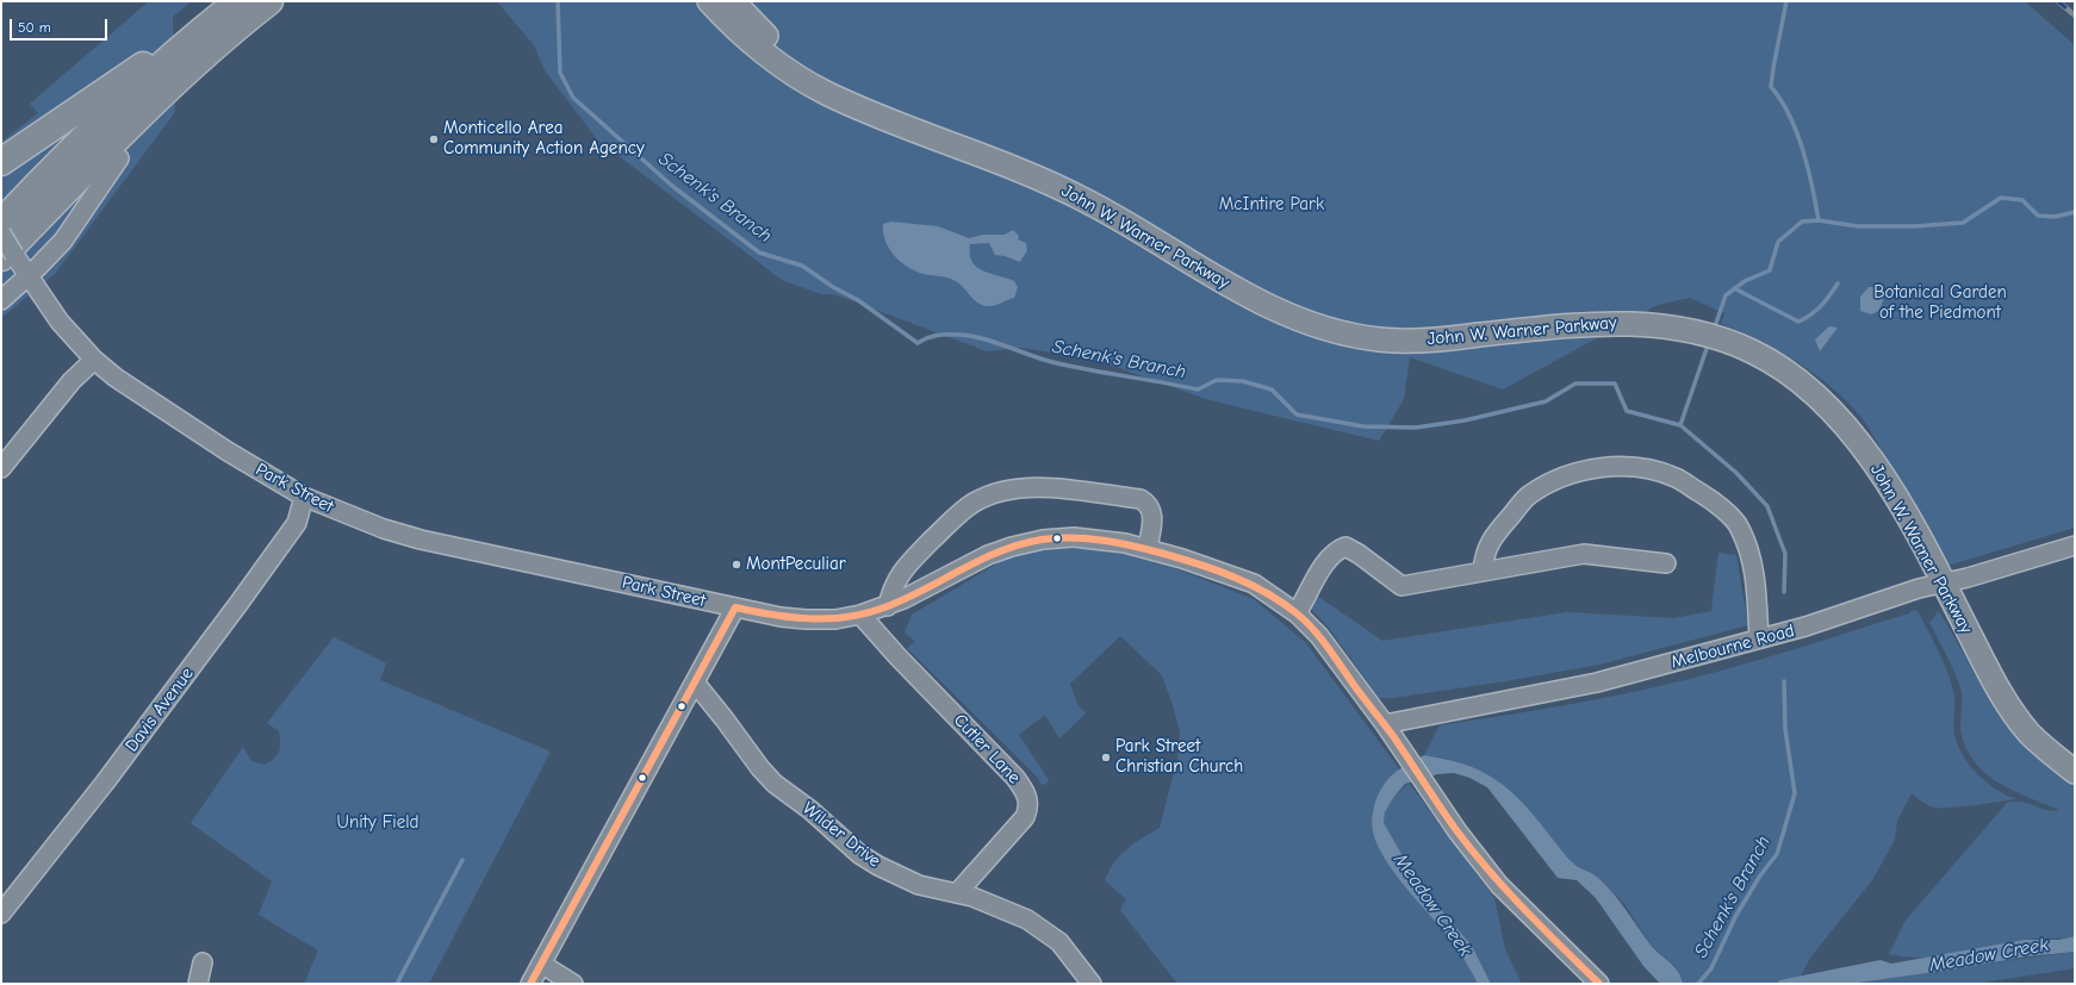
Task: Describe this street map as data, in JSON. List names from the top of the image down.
{
  "streets": {
    "main road": ["John W. Warner Parkway"],
    "street": [
      "Park Street",
      "Melbourne Road",
      "Davis Avenue",
      "Cutler Lane",
      "Wilder Drive"
    ]
  },
  "crossings": [
    ["John W. Warner Parkway", "Melbourne Road"],
    ["Park Street", "Melbourne Road"],
    ["Park Street", "Davis Avenue"],
    ["Park Street", "Cutler Lane"],
    ["Cutler Lane", "Wilder Drive"]
  ],
  "water": ["Schenk's Branch", "Meadow Creek"],
  "parks": ["McIntire Park", "Botanical Garden of the Piedmont", "Unity Field"],
  "places": ["Monticello Area Community Action Agency", "MontPeculiar", "Park Street Christian Church"],
  "scale_bar": "50 m"
}
